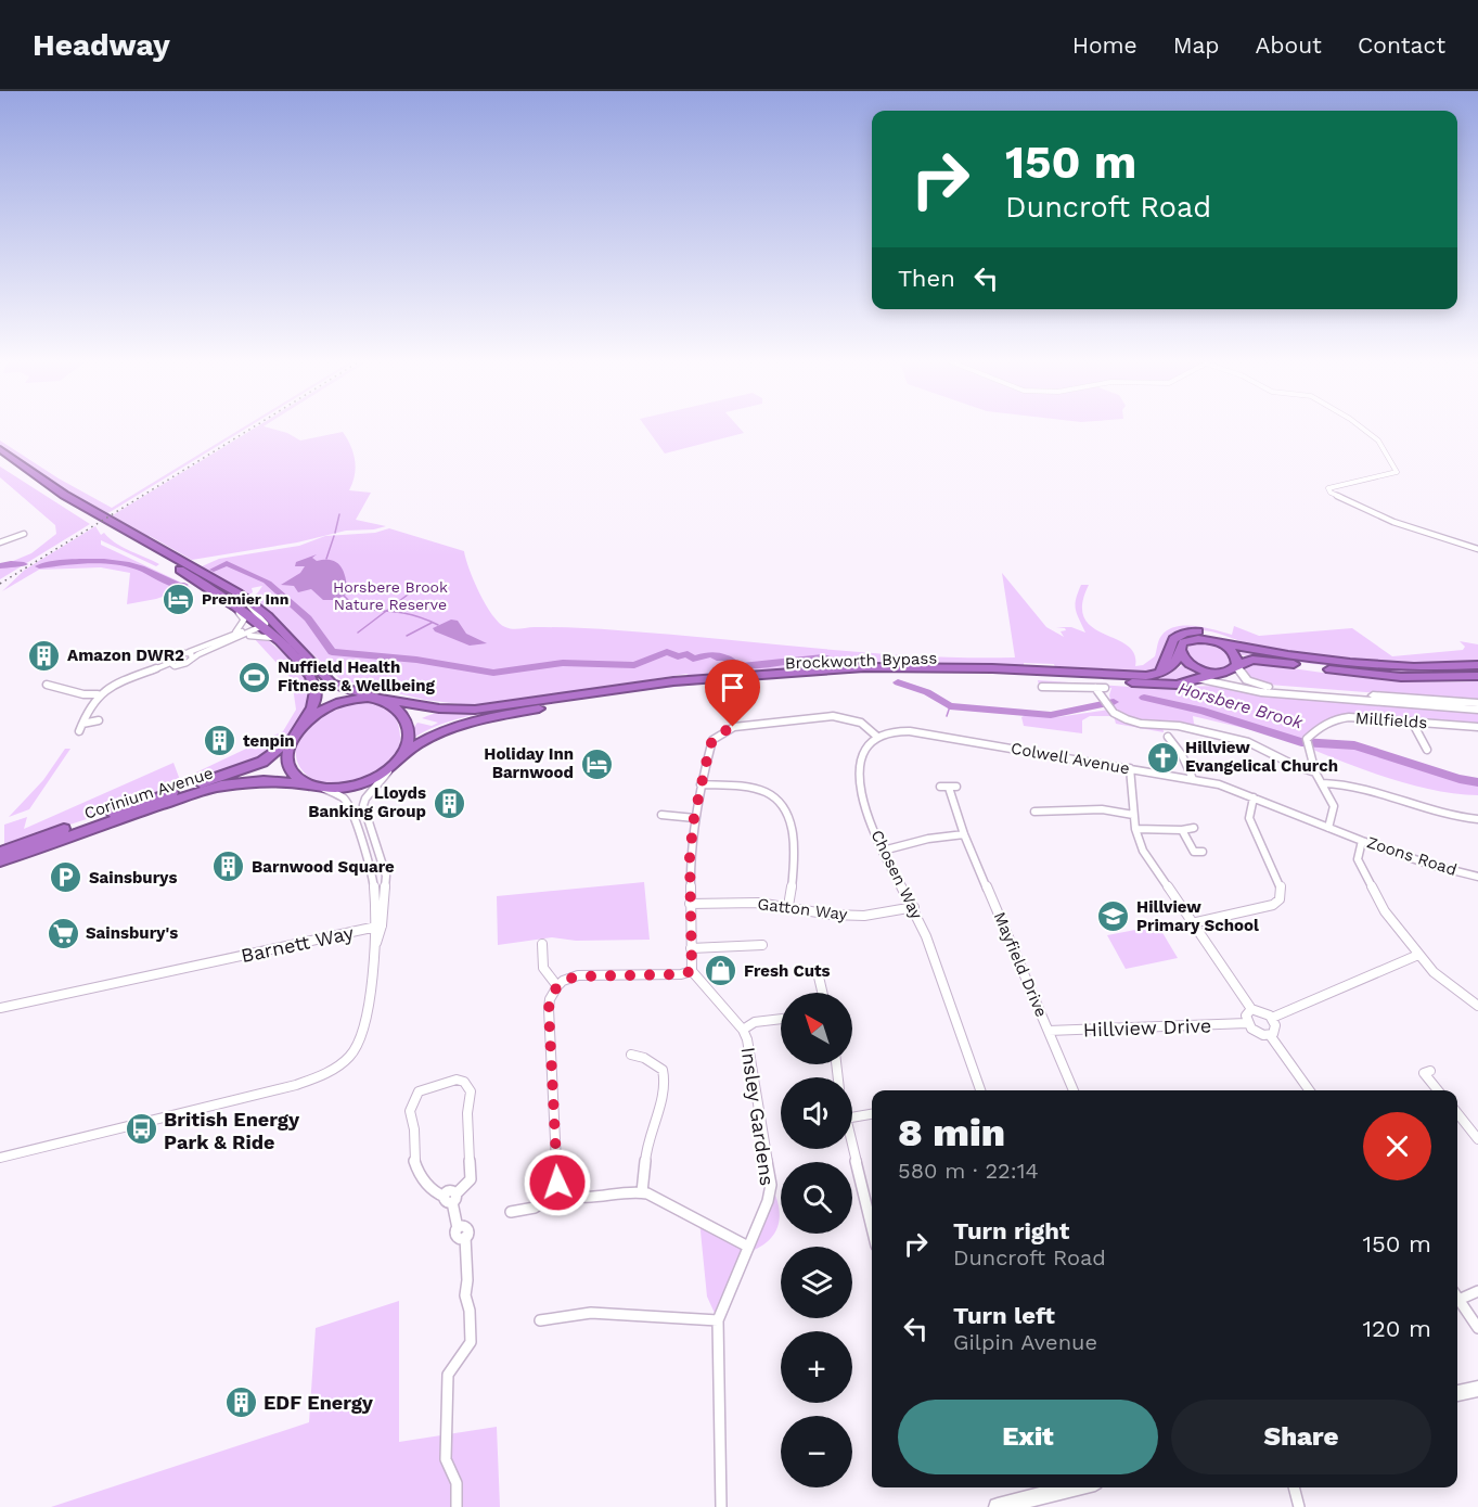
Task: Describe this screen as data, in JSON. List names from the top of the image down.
{
  "streets": {
    "highway": ["Brockworth Bypass", "Corinium Avenue"],
    "street": [
      "Millfields",
      "Colwell Avenue",
      "Zoons Road",
      "Chosen Way",
      "Gatton Way",
      "Barnett Way",
      "Mayfield Drive",
      "Hillview Drive",
      "Insley Gardens"
    ]
  },
  "crossings": [
    ["Brockworth Bypass", "Corinium Avenue"],
    ["Millfields", "Colwell Avenue"],
    ["Colwell Avenue", "Zoons Road"],
    ["Colwell Avenue", "Chosen Way"],
    ["Chosen Way", "Gatton Way"],
    ["Mayfield Drive", "Hillview Drive"]
  ],
  "water": ["Horsbere Brook"],
  "parks": ["Horsbere Brook Nature Reserve"],
  "places": {
    "hotel": ["Premier Inn", "Holiday Inn Barnwood"],
    "building": [
      "Amazon DWR2",
      "tenpin",
      "Lloyds Banking Group",
      "Barnwood Square",
      "EDF Energy"
    ],
    "sports": ["Nuffield Health Fitness & Wellbeing"],
    "church": ["Hillview Evangelical Church"],
    "parking": ["Sainsburys"],
    "school or university": ["Hillview Primary School"],
    "supermarket": ["Sainsbury's"],
    "shop": ["Fresh Cuts"],
    "bus stop": ["British Energy Park & Ride"]
  },
  "north": "top left",
  "page": {
    "header": "Headway",
    "nav": [
      "Home",
      "Map",
      "About",
      "Contact"
    ],
    "turn": ["150 m", "Duncroft Road"],
    "then": "Then",
    "map_buttons": ["+", "−"],
    "heading": ["8 min", "580 m · 22:14"],
    "list": [
      {
        "name": "Turn right",
        "note": "Duncroft Road",
        "value": "150 m"
      },
      {
        "name": "Turn left",
        "note": "Gilpin Avenue",
        "value": "120 m"
      }
    ],
    "buttons": ["Exit", "Share"]
  }
}
